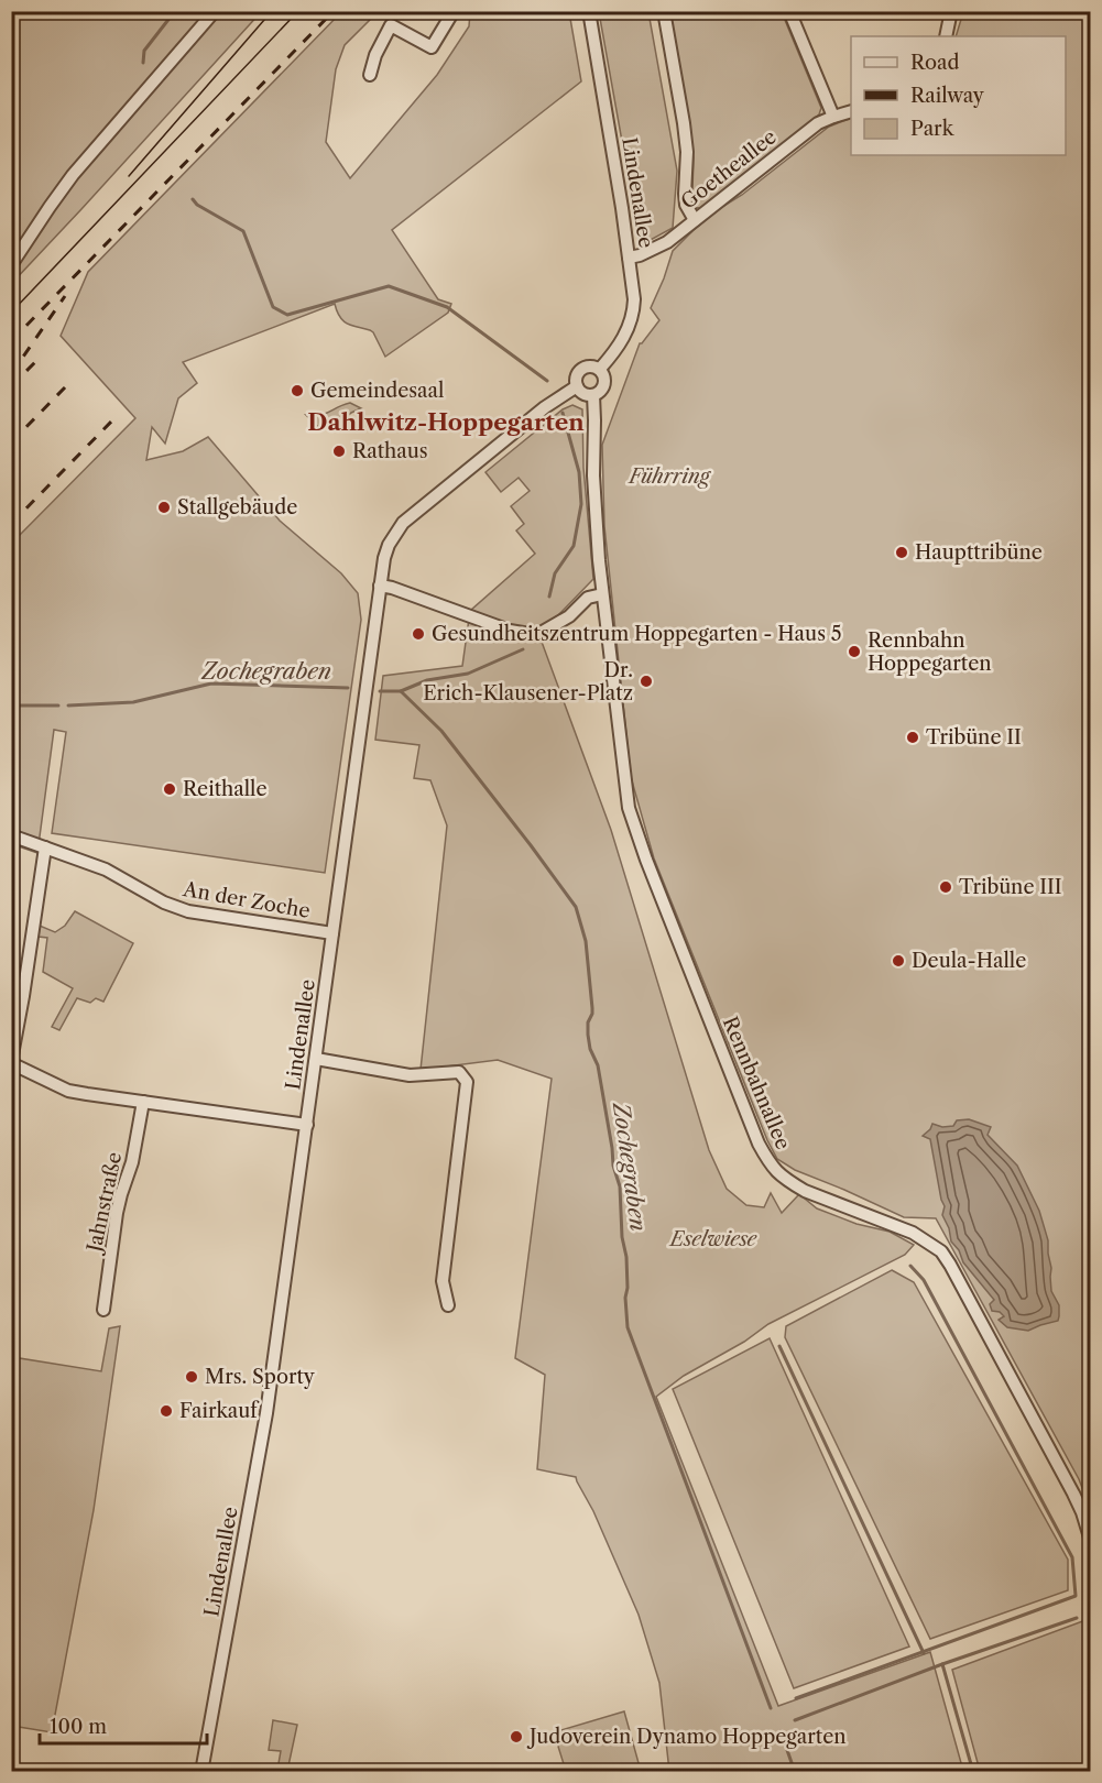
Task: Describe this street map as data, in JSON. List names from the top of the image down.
{
  "streets": {
    "street": [
      "Goetheallee",
      "Lindenallee",
      "An der Zoche",
      "Rennbahnallee",
      "Jahnstraße"
    ]
  },
  "crossings": [
    ["Goetheallee", "Lindenallee"],
    ["Lindenallee", "An der Zoche"],
    ["Lindenallee", "Rennbahnallee"]
  ],
  "districts": ["Dahlwitz-Hoppegarten"],
  "water": ["Zochegraben"],
  "parks": ["Führring", "Eselwiese"],
  "places": [
    "Gemeindesaal",
    "Rathaus",
    "Stallgebäude",
    "Haupttribüne",
    "Gesundheitszentrum Hoppegarten - Haus 5",
    "Rennbahn Hoppegarten",
    "Dr. Erich-Klausener-Platz",
    "Tribüne II",
    "Reithalle",
    "Tribüne III",
    "Deula-Halle",
    "Mrs. Sporty",
    "Fairkauf",
    "Judoverein Dynamo Hoppegarten"
  ],
  "legend": ["Road", "Railway", "Park"],
  "scale_bar": "100 m"
}
